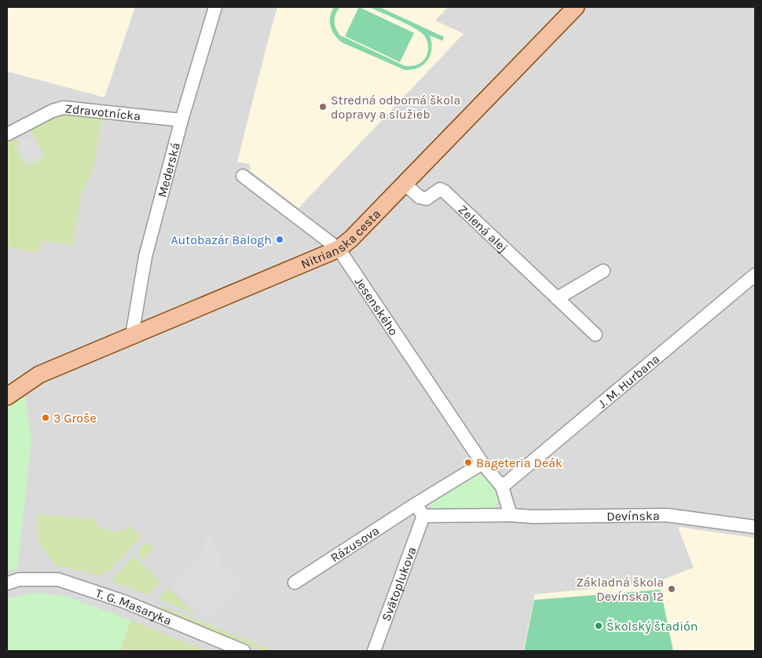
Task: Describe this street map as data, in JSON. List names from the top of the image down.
{
  "streets": {
    "main road": ["Nitrianska cesta"],
    "street": [
      "Zdravotnícka",
      "Mederská",
      "Zelená alej",
      "Jesenského",
      "J. M. Hurbana",
      "Devínska",
      "Rázusova",
      "Svätoplukova",
      "T. G. Masaryka"
    ]
  },
  "crossings": [
    ["Zdravotnícka", "Mederská"],
    ["Mederská", "Nitrianska cesta"],
    ["Zelená alej", "Nitrianska cesta"],
    ["Nitrianska cesta", "Jesenského"],
    ["Jesenského", "J. M. Hurbana"],
    ["Jesenského", "Rázusova"],
    ["Devínska", "Svätoplukova"]
  ],
  "places": [
    "Stredná odborná škola dopravy a služieb",
    "Autobazár Balogh",
    "3 Groše",
    "Bageteria Deák",
    "Základná škola Devínska 12",
    "Školský štadión"
  ]
}
